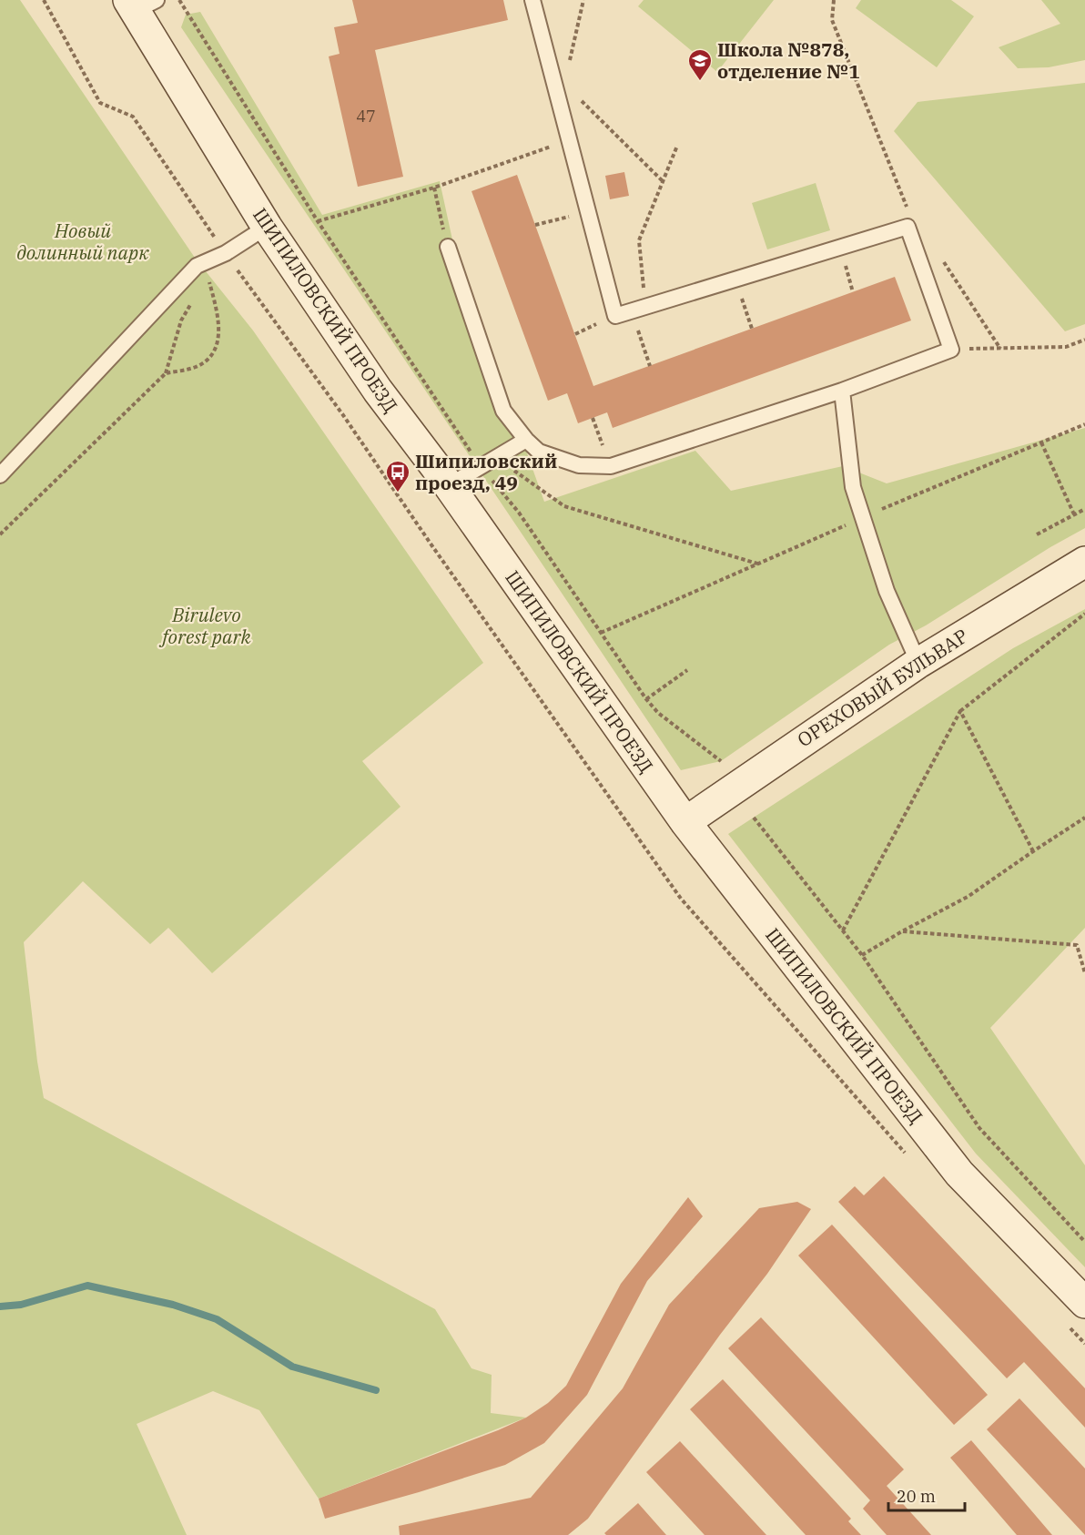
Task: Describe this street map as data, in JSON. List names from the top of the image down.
{
  "streets": {
    "main road": ["ШИПИЛОВСКИЙ ПРОЕЗД", "ОРЕХОВЫЙ БУЛЬВАР"]
  },
  "crossings": [
    ["ШИПИЛОВСКИЙ ПРОЕЗД", "ОРЕХОВЫЙ БУЛЬВАР"]
  ],
  "parks": ["Новый долинный парк", "Birulevo forest park"],
  "places": {
    "school or university": ["Школа №878, отделение №1"],
    "bus stop": ["Шипиловский проезд, 49"]
  },
  "house_numbers": ["47"],
  "scale_bar": "20 m"
}
